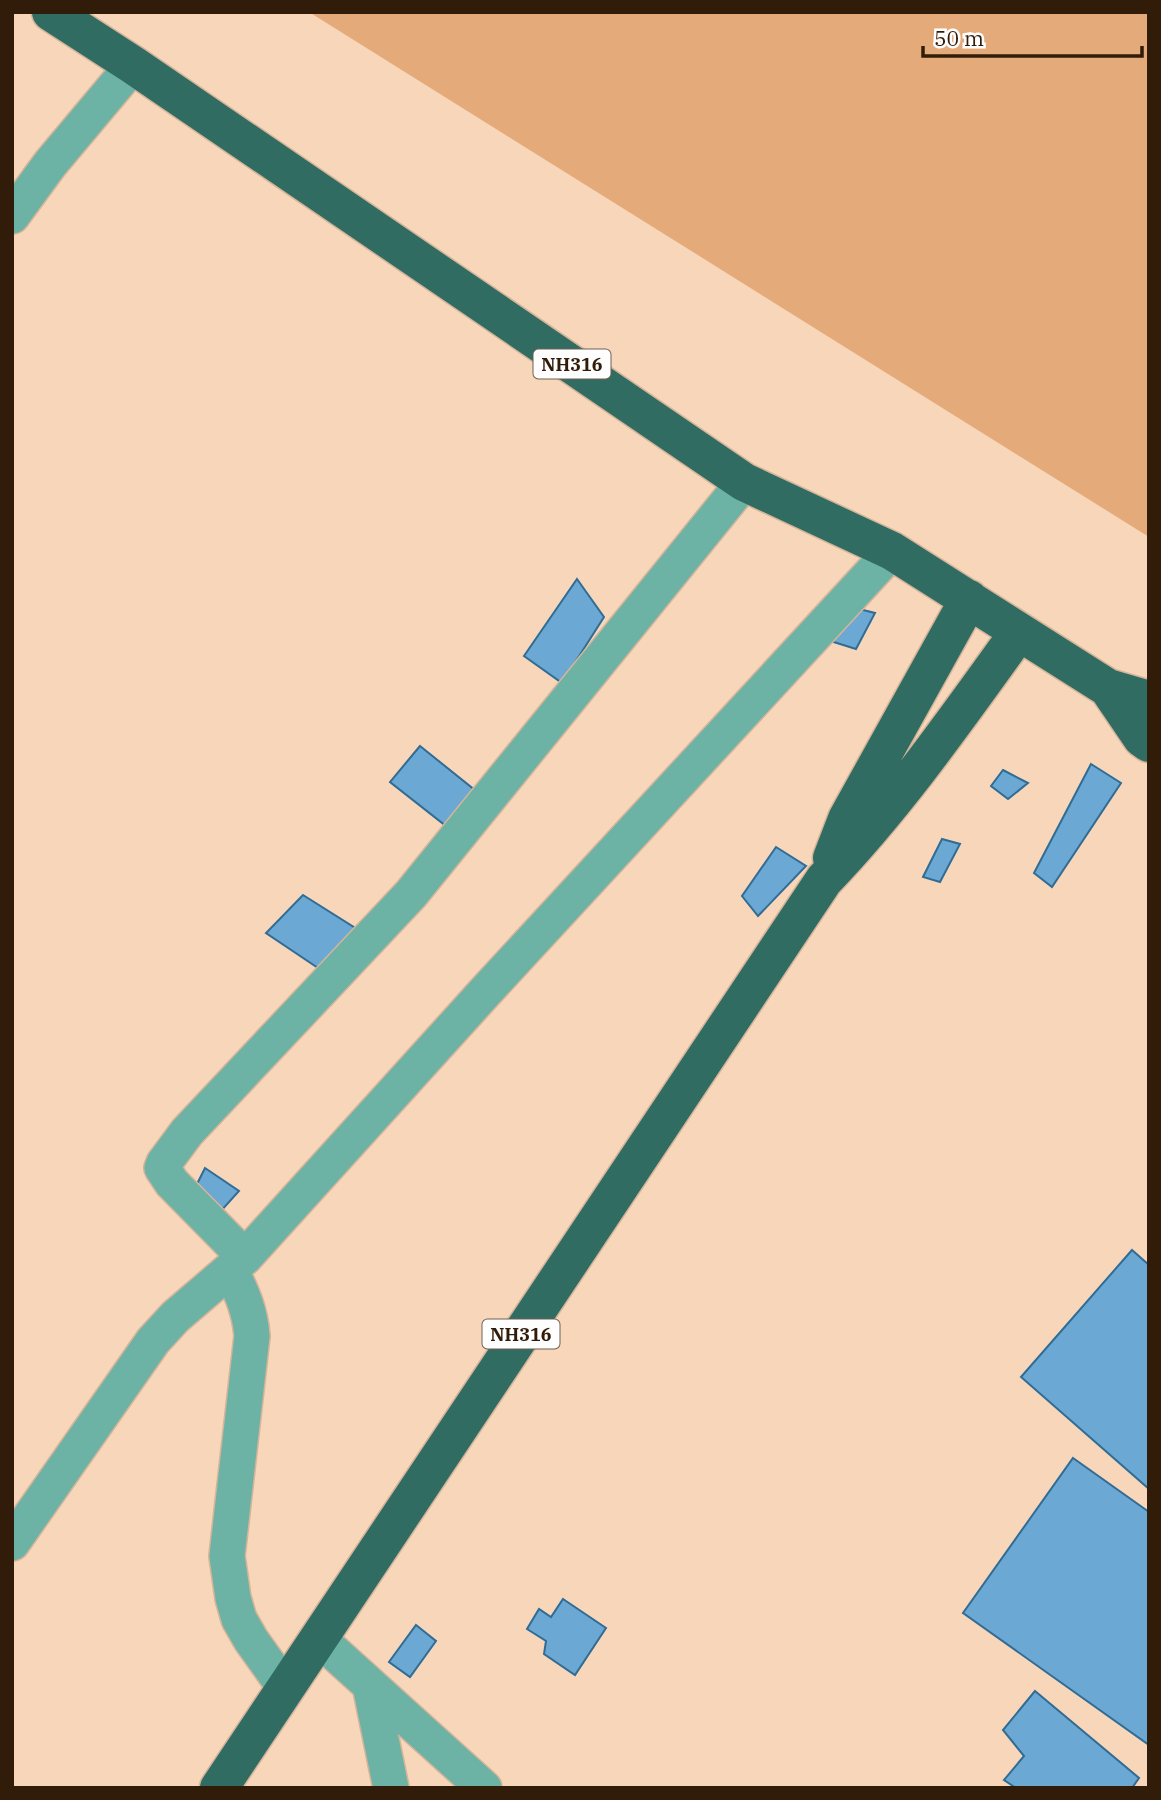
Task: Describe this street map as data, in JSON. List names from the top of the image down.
{
  "streets": {
    "highway": ["NH316"]
  },
  "scale_bar": "50 m"
}
